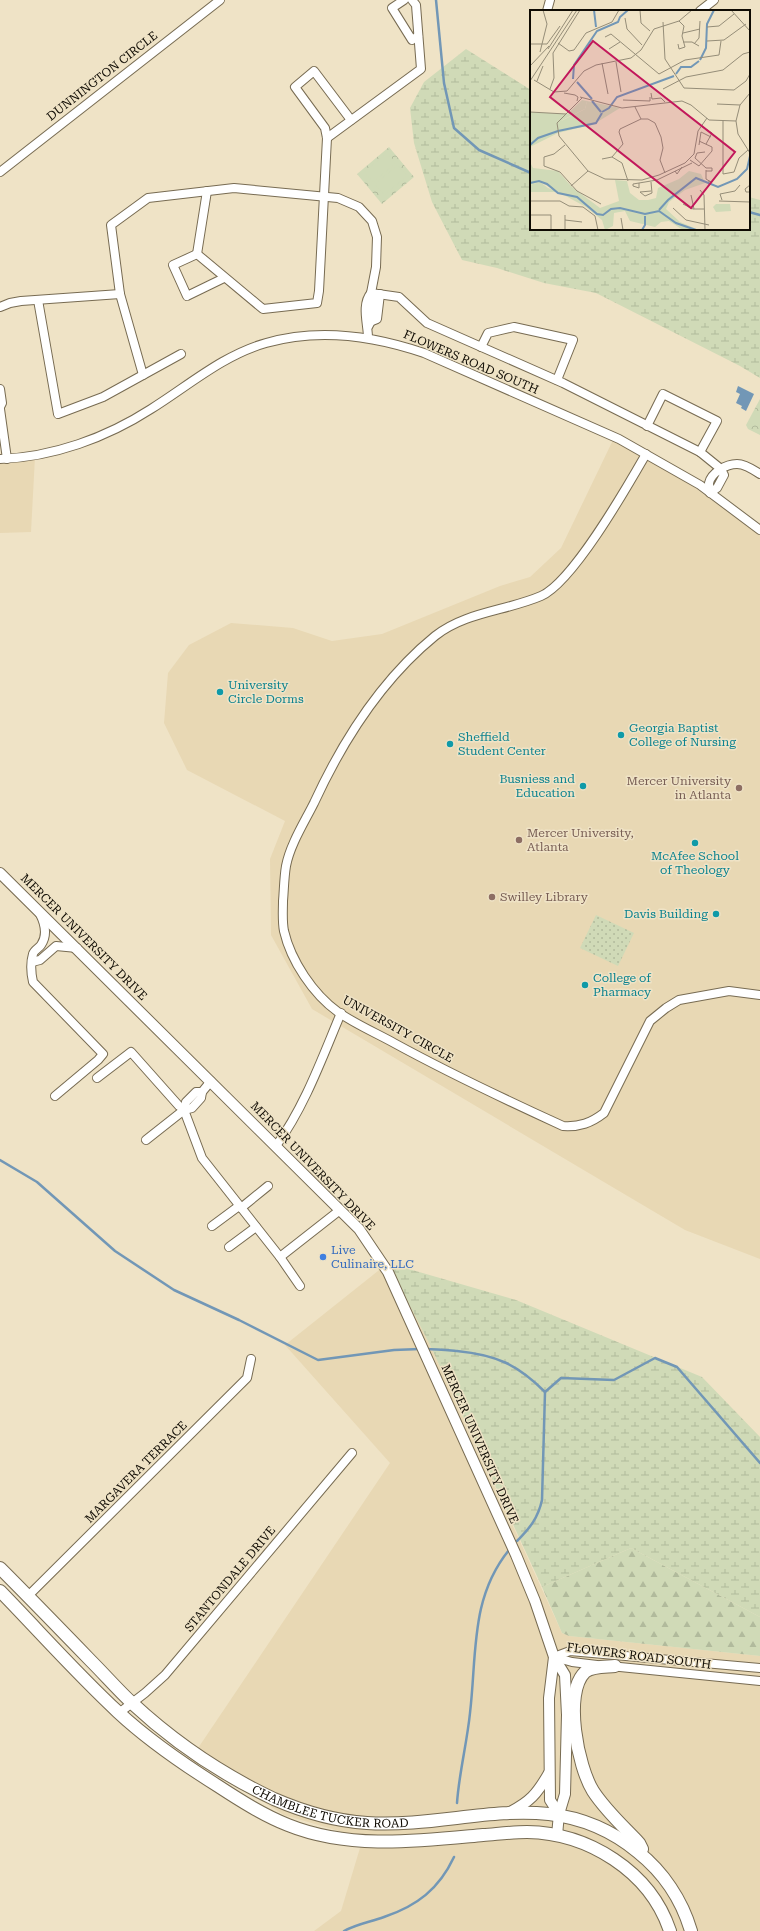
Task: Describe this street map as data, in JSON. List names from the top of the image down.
{
  "streets": {
    "main road": ["CHAMBLEE TUCKER ROAD"],
    "street": [
      "DUNNINGTON CIRCLE",
      "FLOWERS ROAD SOUTH",
      "MERCER UNIVERSITY DRIVE",
      "UNIVERSITY CIRCLE",
      "MARGAVERA TERRACE",
      "STANTONDALE DRIVE"
    ]
  },
  "crossings": [
    ["FLOWERS ROAD SOUTH", "MERCER UNIVERSITY DRIVE"],
    ["FLOWERS ROAD SOUTH", "UNIVERSITY CIRCLE"],
    ["MERCER UNIVERSITY DRIVE", "CHAMBLEE TUCKER ROAD"],
    ["MARGAVERA TERRACE", "CHAMBLEE TUCKER ROAD"],
    ["STANTONDALE DRIVE", "CHAMBLEE TUCKER ROAD"]
  ],
  "places": [
    "University Circle Dorms",
    "Georgia Baptist College of Nursing",
    "Sheffield Student Center",
    "Busniess and Education",
    "Mercer University in Atlanta",
    "Mercer University, Atlanta",
    "McAfee School of Theology",
    "Swilley Library",
    "Davis Building",
    "College of Pharmacy",
    "Live Culinaire, LLC"
  ]
}
